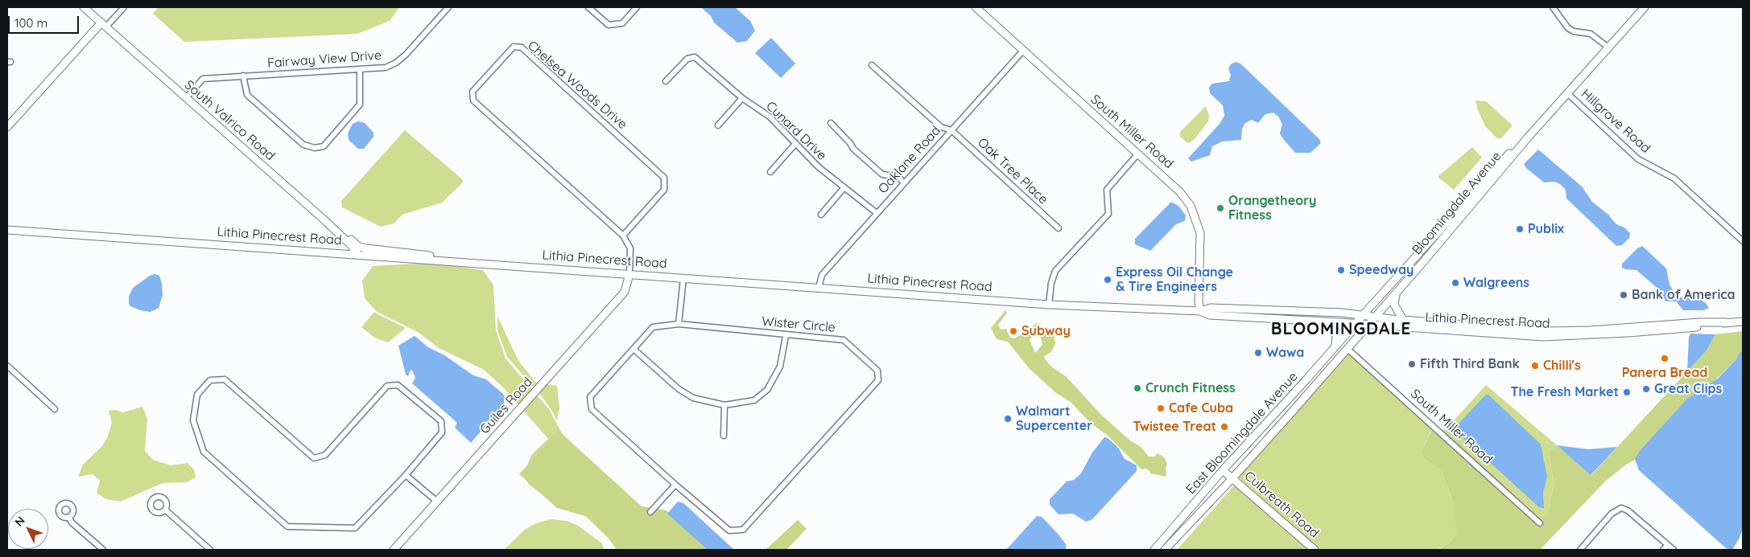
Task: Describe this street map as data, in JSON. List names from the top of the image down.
{
  "streets": {
    "main road": [
      "South Valrico Road",
      "South Miller Road",
      "Bloomingdale Avenue",
      "Lithia Pinecrest Road",
      "Guiles Road",
      "East Bloomingdale Avenue",
      "Culbreath Road"
    ],
    "street": [
      "Fairway View Drive",
      "Chelsea Woods Drive",
      "Hillgrove Road",
      "Cunard Drive",
      "Oaklane Road",
      "Oak Tree Place",
      "Wister Circle"
    ]
  },
  "crossings": [
    ["Fairway View Drive", "South Valrico Road"],
    ["Chelsea Woods Drive", "Lithia Pinecrest Road"],
    ["Chelsea Woods Drive", "Guiles Road"],
    ["South Valrico Road", "Lithia Pinecrest Road"],
    ["Hillgrove Road", "Bloomingdale Avenue"],
    ["Cunard Drive", "Oaklane Road"],
    ["South Miller Road", "Oaklane Road"],
    ["South Miller Road", "Bloomingdale Avenue"],
    ["South Miller Road", "Lithia Pinecrest Road"],
    ["Oaklane Road", "Oak Tree Place"],
    ["Oaklane Road", "Lithia Pinecrest Road"],
    ["Bloomingdale Avenue", "Lithia Pinecrest Road"],
    ["Bloomingdale Avenue", "East Bloomingdale Avenue"],
    ["Bloomingdale Avenue", "Culbreath Road"],
    ["Lithia Pinecrest Road", "Guiles Road"],
    ["Lithia Pinecrest Road", "East Bloomingdale Avenue"],
    ["East Bloomingdale Avenue", "Culbreath Road"]
  ],
  "districts": ["BLOOMINGDALE"],
  "places": [
    "Orangetheory Fitness",
    "Publix",
    "Speedway",
    "Express Oil Change & Tire Engineers",
    "Walgreens",
    "Bank of America",
    "Subway",
    "Wawa",
    "Panera Bread",
    "Fifth Third Bank",
    "Chilli's",
    "Crunch Fitness",
    "Great Clips",
    "The Fresh Market",
    "Cafe Cuba",
    "Walmart Supercenter",
    "Twistee Treat"
  ],
  "scale_bar": "100 m",
  "north": "top left"
}
